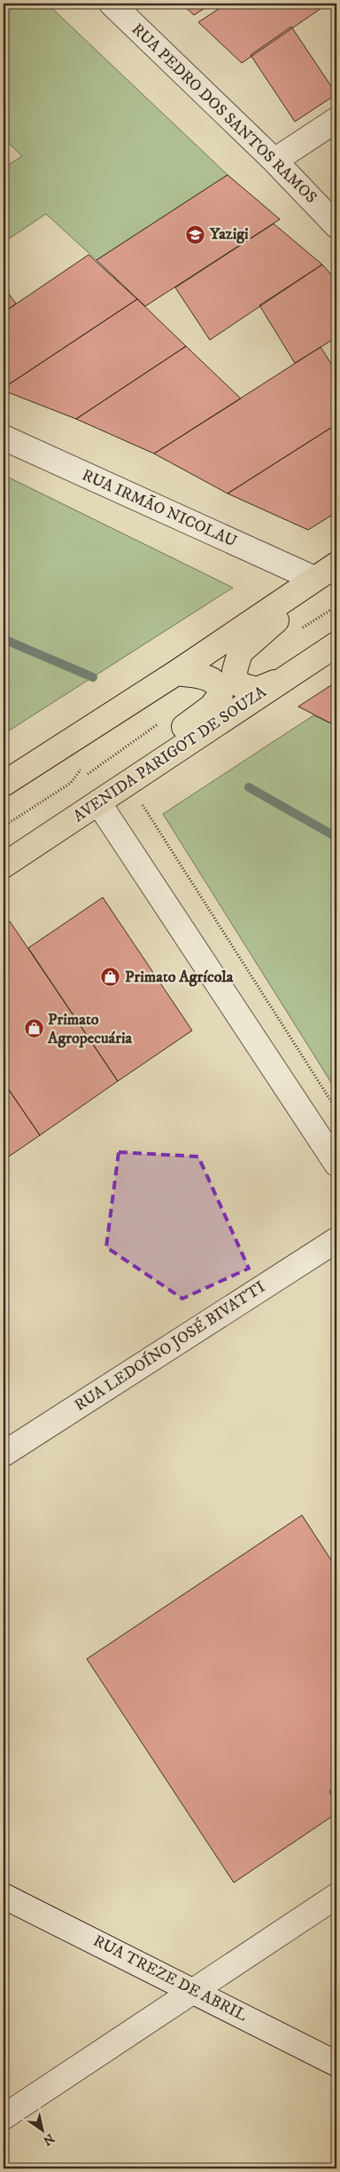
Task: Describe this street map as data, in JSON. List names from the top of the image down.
{
  "streets": {
    "main road": ["AVENIDA PARIGOT DE SOUZA"],
    "street": [
      "RUA PEDRO DOS SANTOS RAMOS",
      "RUA IRMÃO NICOLAU",
      "RUA LEDOÍNO JOSÉ BIVATTI",
      "RUA TREZE DE ABRIL"
    ]
  },
  "places": {
    "school or university": ["Yazigi"],
    "shop": ["Primato Agrícola", "Primato Agropecuária"]
  },
  "north": "bottom right"
}
